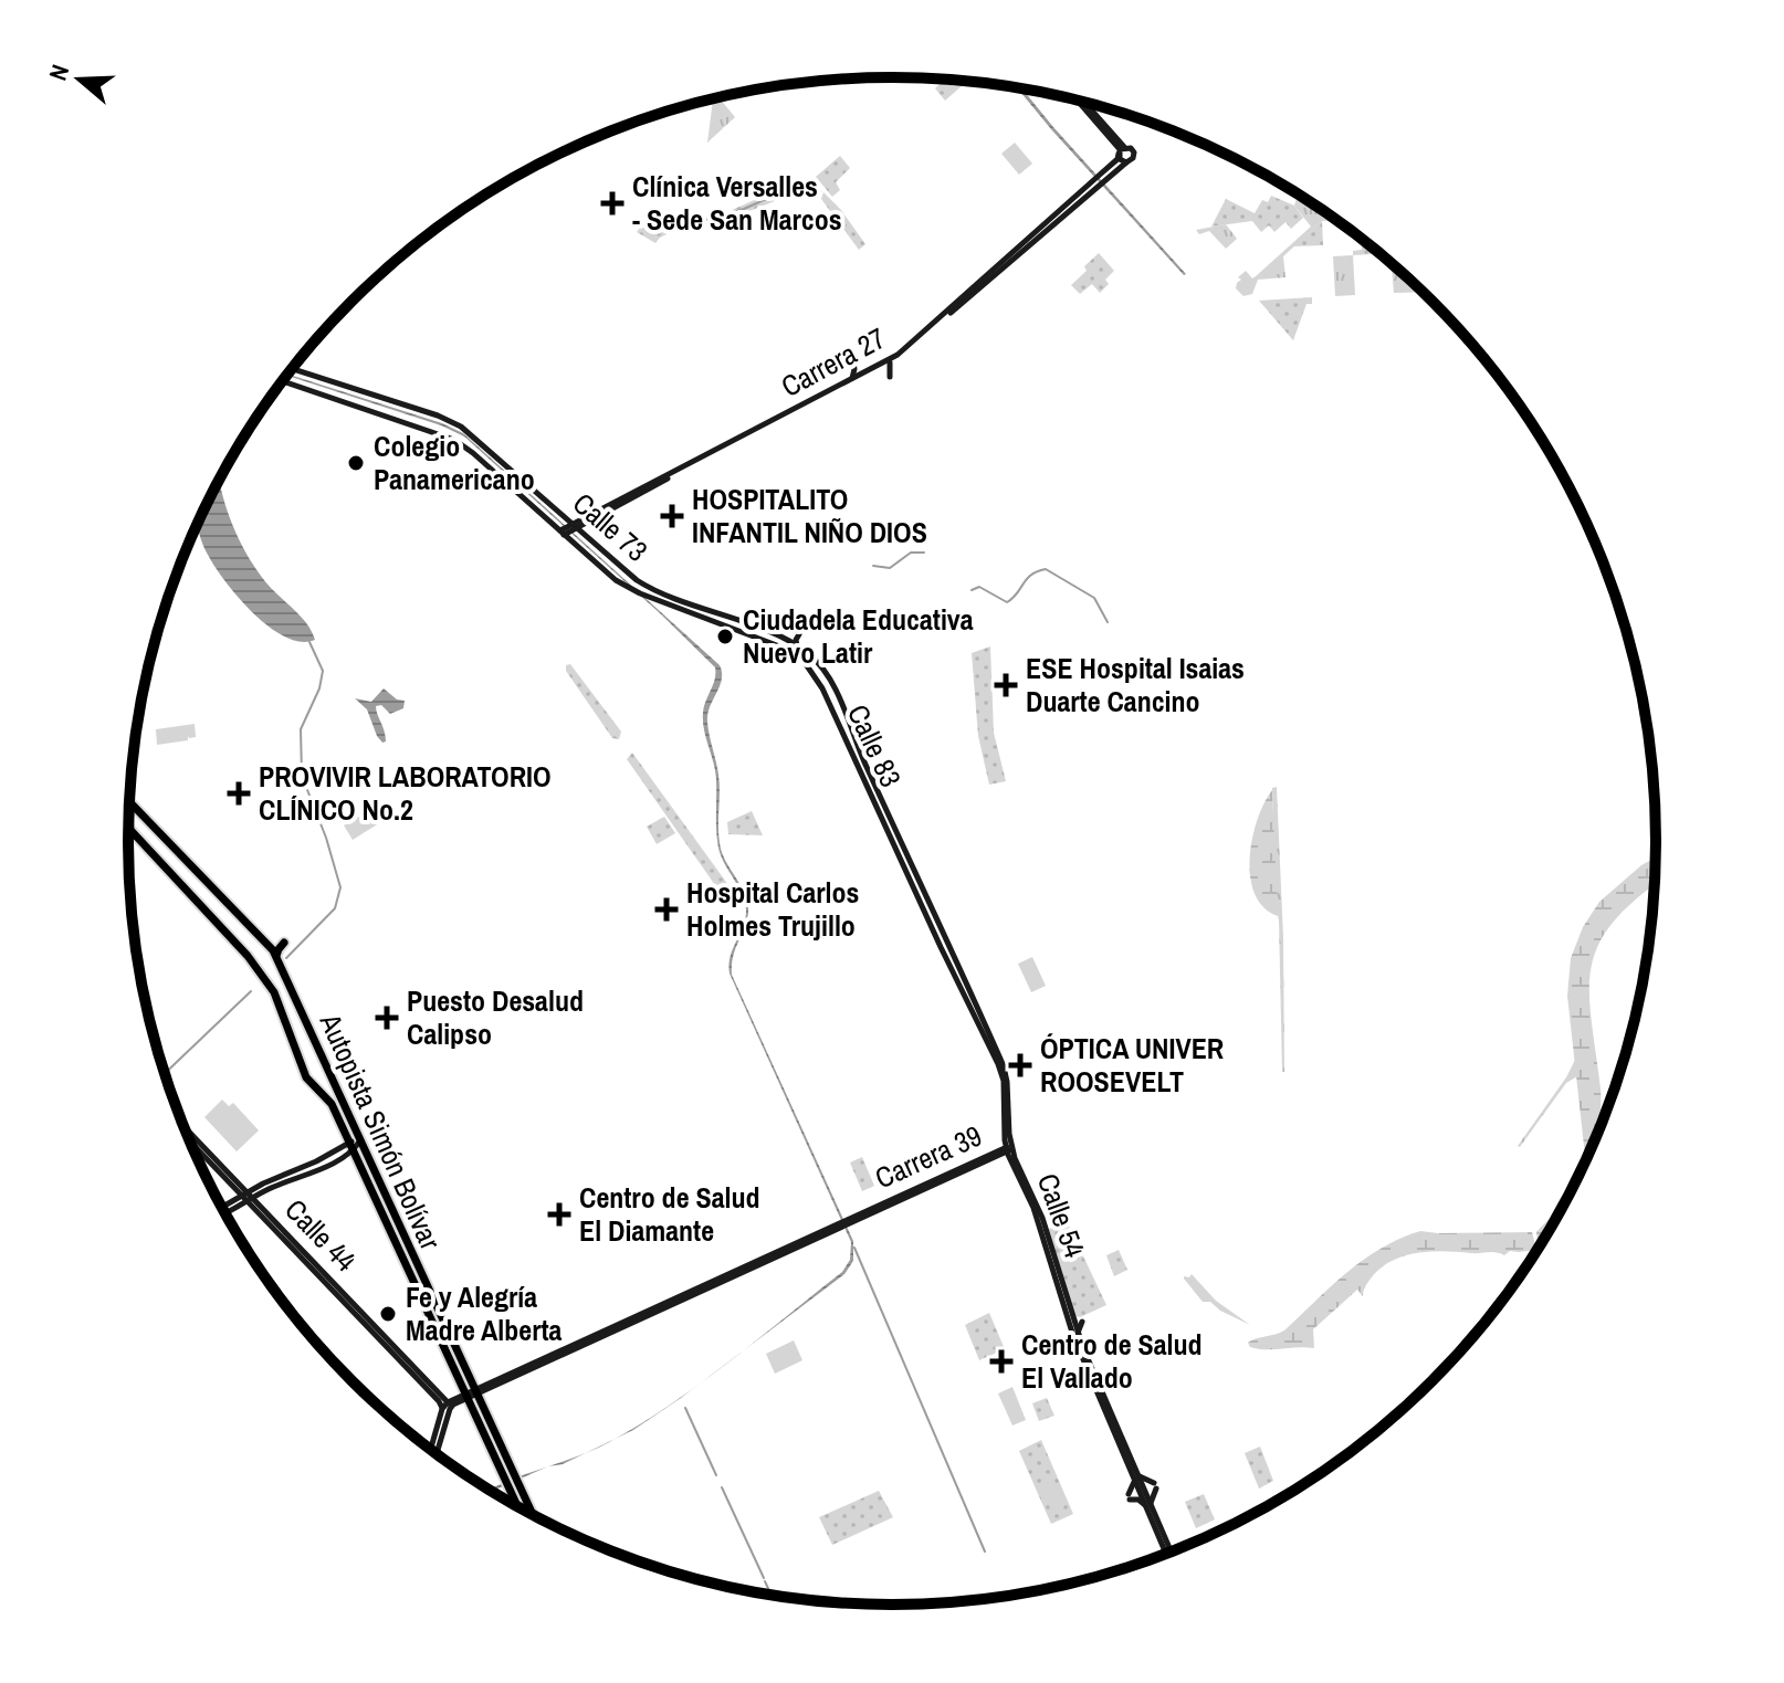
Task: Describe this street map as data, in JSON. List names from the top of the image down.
{
  "streets": {
    "highway": ["Autopista Simón Bolívar"],
    "main road": [
      "Carrera 27",
      "Calle 73",
      "Calle 83",
      "Carrera 39",
      "Calle 54",
      "Calle 44"
    ]
  },
  "crossings": [
    ["Carrera 27", "Calle 73"],
    ["Calle 73", "Calle 83"],
    ["Calle 83", "Calle 54"],
    ["Autopista Simón Bolívar", "Carrera 39"],
    ["Carrera 39", "Calle 54"],
    ["Carrera 39", "Calle 44"]
  ],
  "places": {
    "health": [
      "Clínica Versalles - Sede San Marcos",
      "HOSPITALITO INFANTIL NIÑO DIOS",
      "ESE Hospital Isaias Duarte Cancino",
      "PROVIVIR LABORATORIO CLÍNICO No.2",
      "Hospital Carlos Holmes Trujillo",
      "Puesto Desalud Calipso",
      "ÓPTICA UNIVER ROOSEVELT",
      "Centro de Salud El Diamante",
      "Centro de Salud El Vallado"
    ],
    "other": ["Colegio Panamericano", "Ciudadela Educativa Nuevo Latir", "Fe y Alegría Madre Alberta"]
  },
  "north": "left"
}
